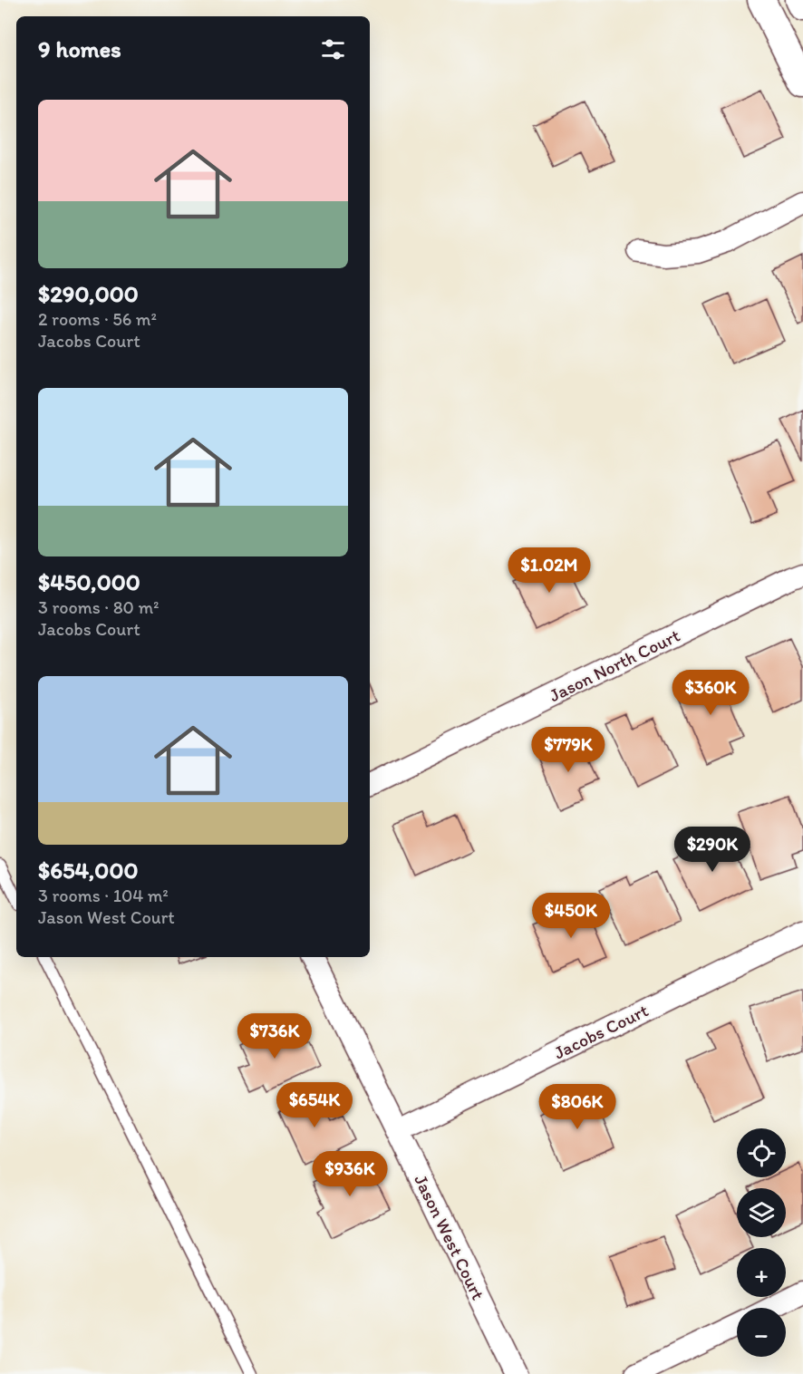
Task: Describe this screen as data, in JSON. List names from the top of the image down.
{
  "streets": {
    "street": ["Jason North Court", "Jacobs Court", "Jason West Court"]
  },
  "crossings": [
    ["Jacobs Court", "Jason West Court"]
  ],
  "page": {
    "heading": "9 homes",
    "list": [
      {
        "name": "$290,000",
        "note": "2 rooms · 56 m² · Jacobs Court"
      },
      {
        "name": "$450,000",
        "note": "3 rooms · 80 m² · Jacobs Court"
      },
      {
        "name": "$654,000",
        "note": "3 rooms · 104 m² · Jason West Court"
      }
    ],
    "price": [
      "$1.02M",
      "$360K",
      "$779K",
      "$290K",
      "$450K",
      "$736K",
      "$654K",
      "$806K",
      "$936K"
    ],
    "map_buttons": ["+", "−"]
  }
}
